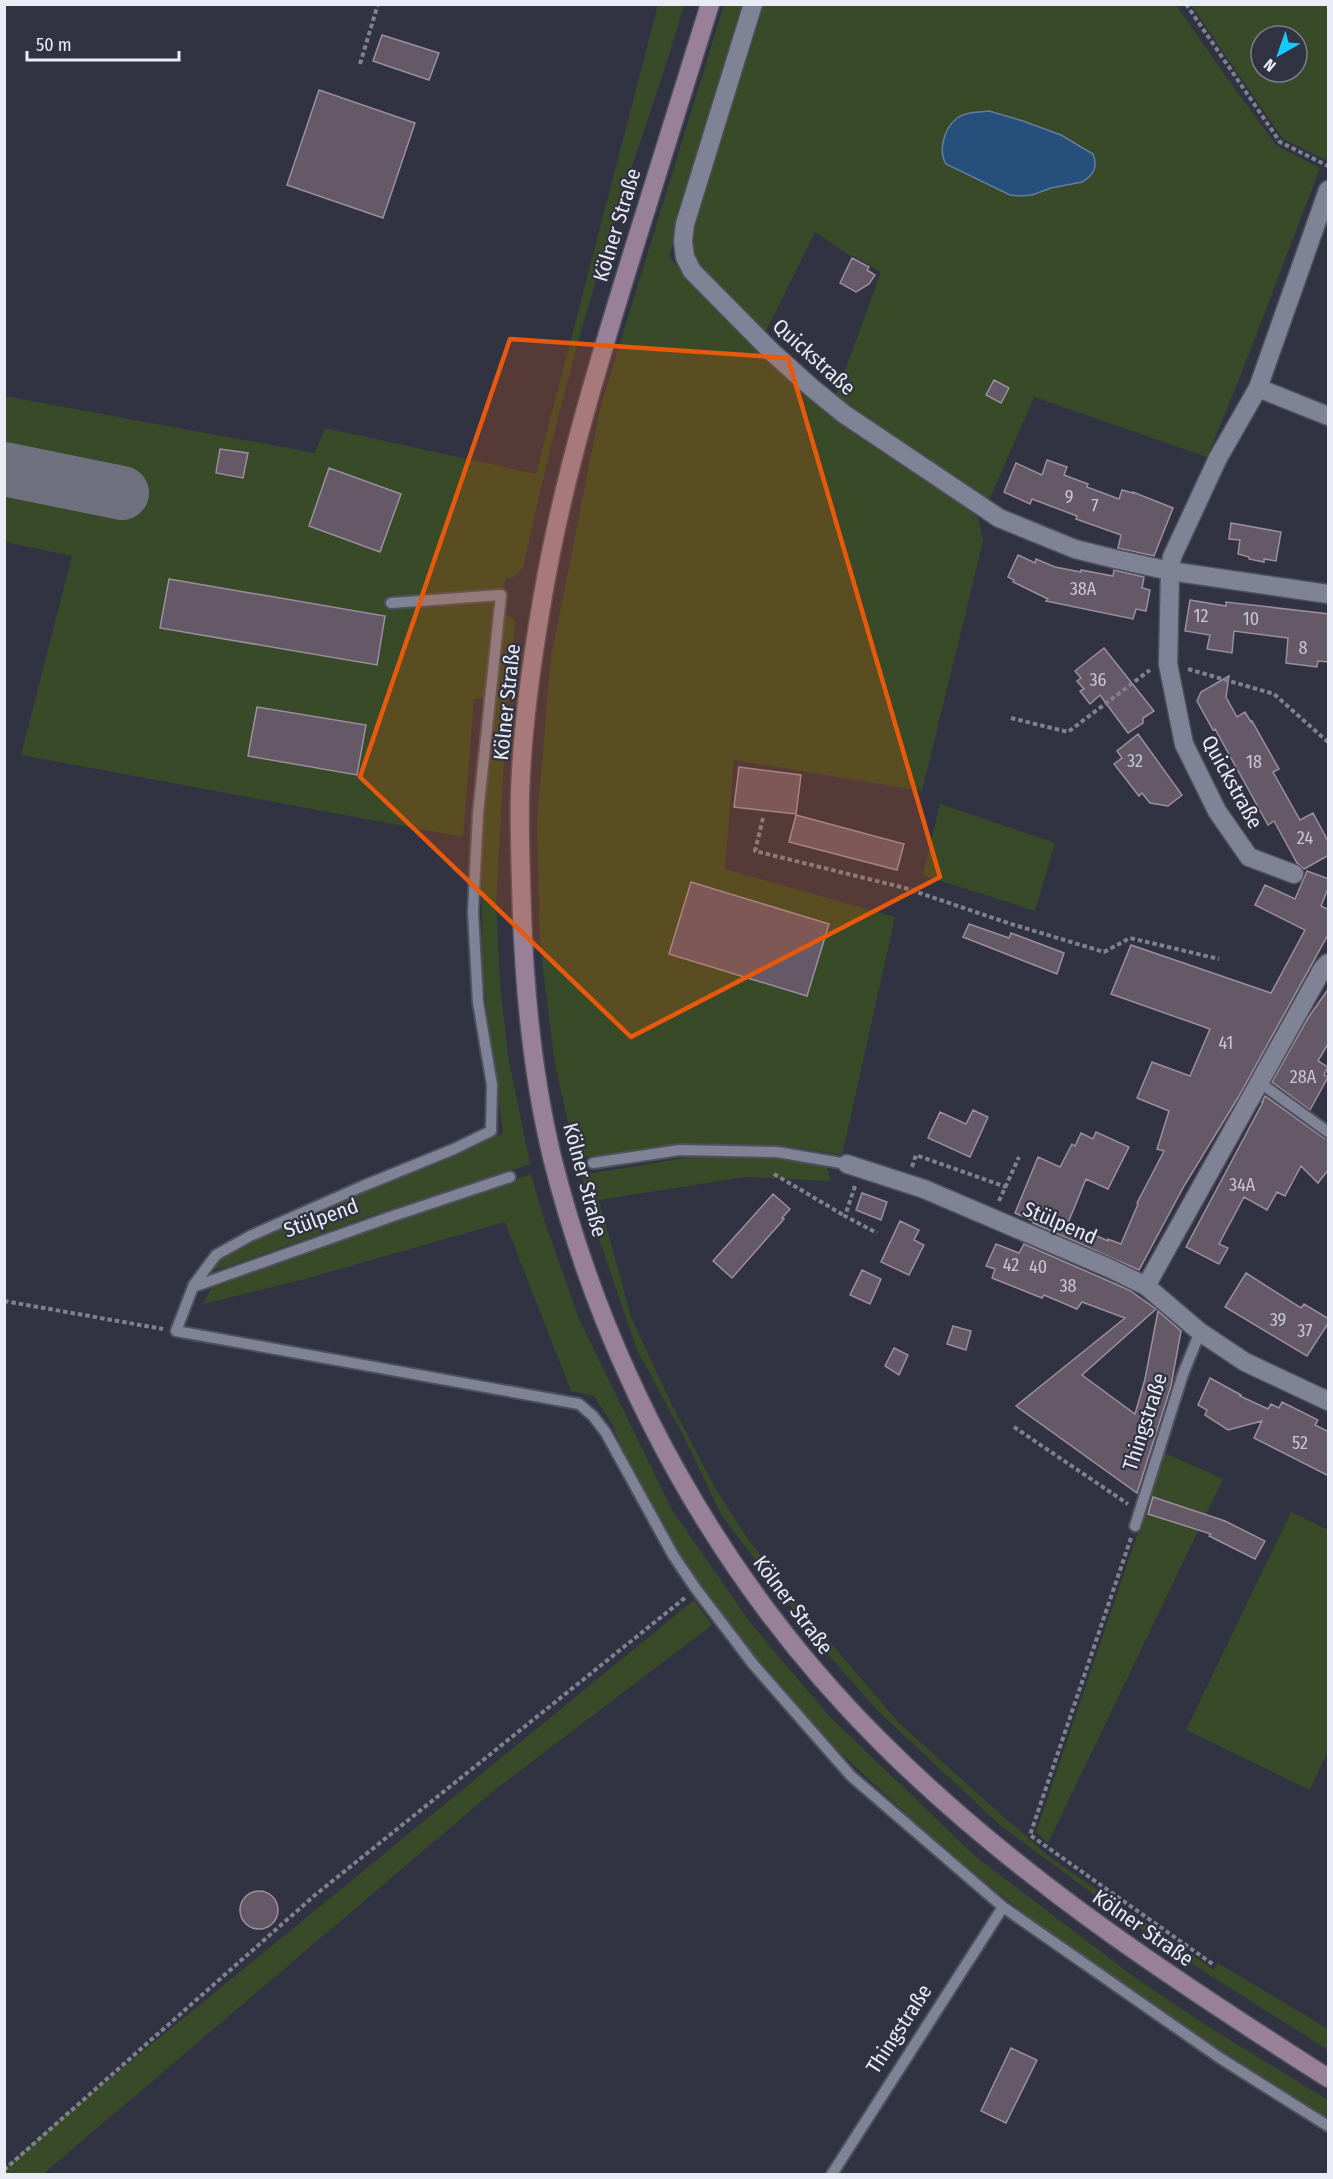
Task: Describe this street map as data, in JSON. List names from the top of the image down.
{
  "streets": {
    "main road": ["Kölner Straße"],
    "street": ["Quickstraße", "Stülpend"],
    "lane": ["Thingstraße"]
  },
  "house_numbers": [
    "9",
    "7",
    "38A",
    "12",
    "10",
    "8",
    "36",
    "32",
    "18",
    "24",
    "41",
    "28A",
    "34A",
    "42",
    "40",
    "38",
    "39",
    "37",
    "52"
  ],
  "scale_bar": "50 m",
  "north": "bottom left"
}
